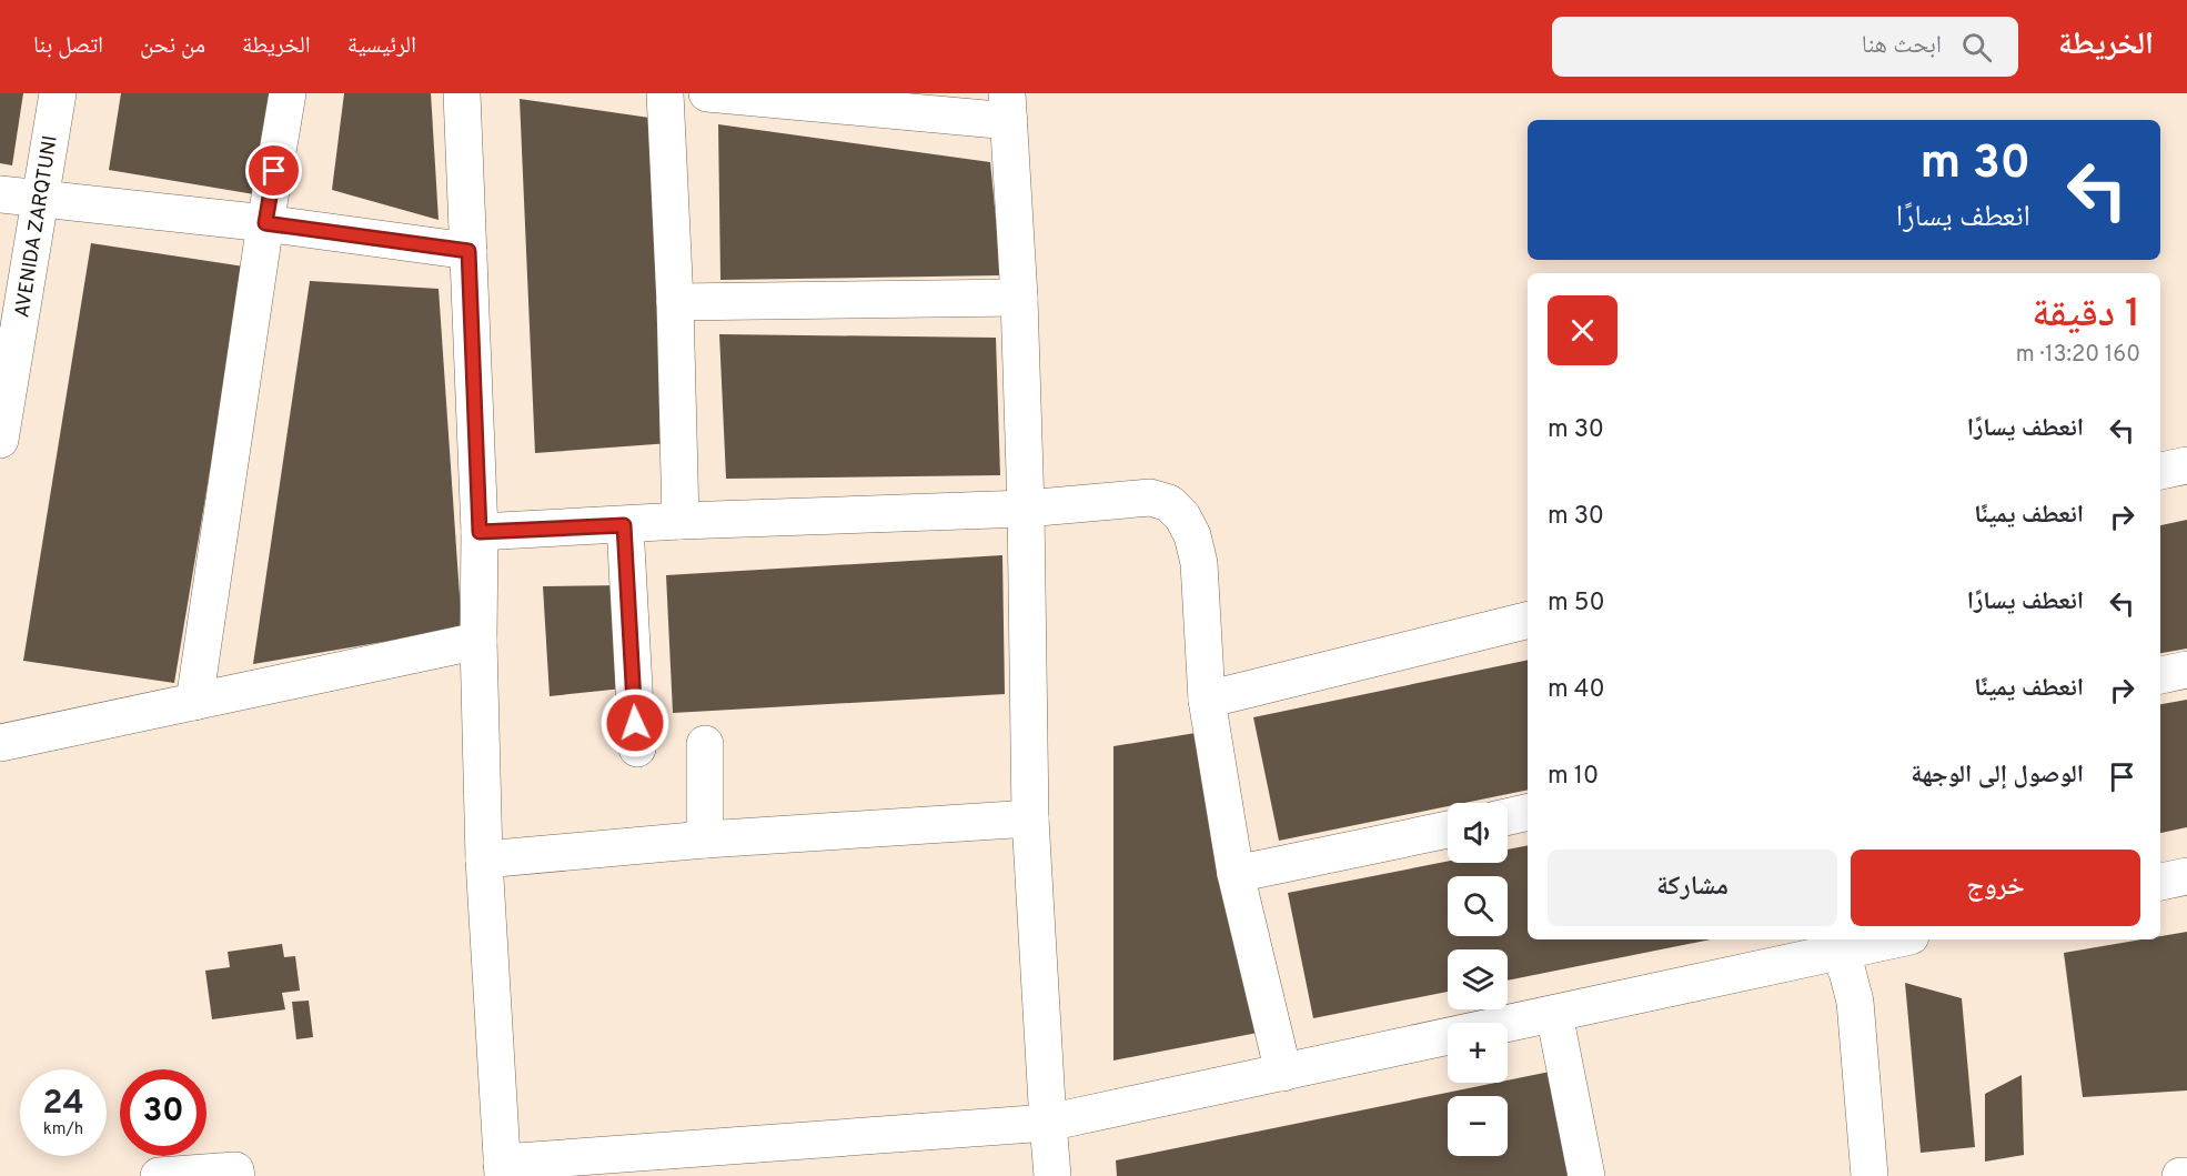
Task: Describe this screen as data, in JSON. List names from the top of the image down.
{
  "streets": {
    "street": ["AVENIDA ZARQTUNI"]
  },
  "page": {
    "header": "الخريطة",
    "search": "ابحث هنا",
    "nav": [
      "الرئيسية",
      "الخريطة",
      "من نحن",
      "اتصل بنا"
    ],
    "turn": ["30 m", "انعطف يسارًا"],
    "heading": ["1 دقيقة", "160 m · 13:20"],
    "list": [
      {
        "name": "انعطف يسارًا",
        "value": "30 m"
      },
      {
        "name": "انعطف يمينًا",
        "value": "30 m"
      },
      {
        "name": "انعطف يسارًا",
        "value": "50 m"
      },
      {
        "name": "انعطف يمينًا",
        "value": "40 m"
      },
      {
        "name": "الوصول إلى الوجهة",
        "value": "10 m"
      }
    ],
    "map_buttons": ["+", "−"],
    "buttons": ["خروج", "مشاركة"],
    "speed": "24 km/h",
    "limit": "30"
  }
}
